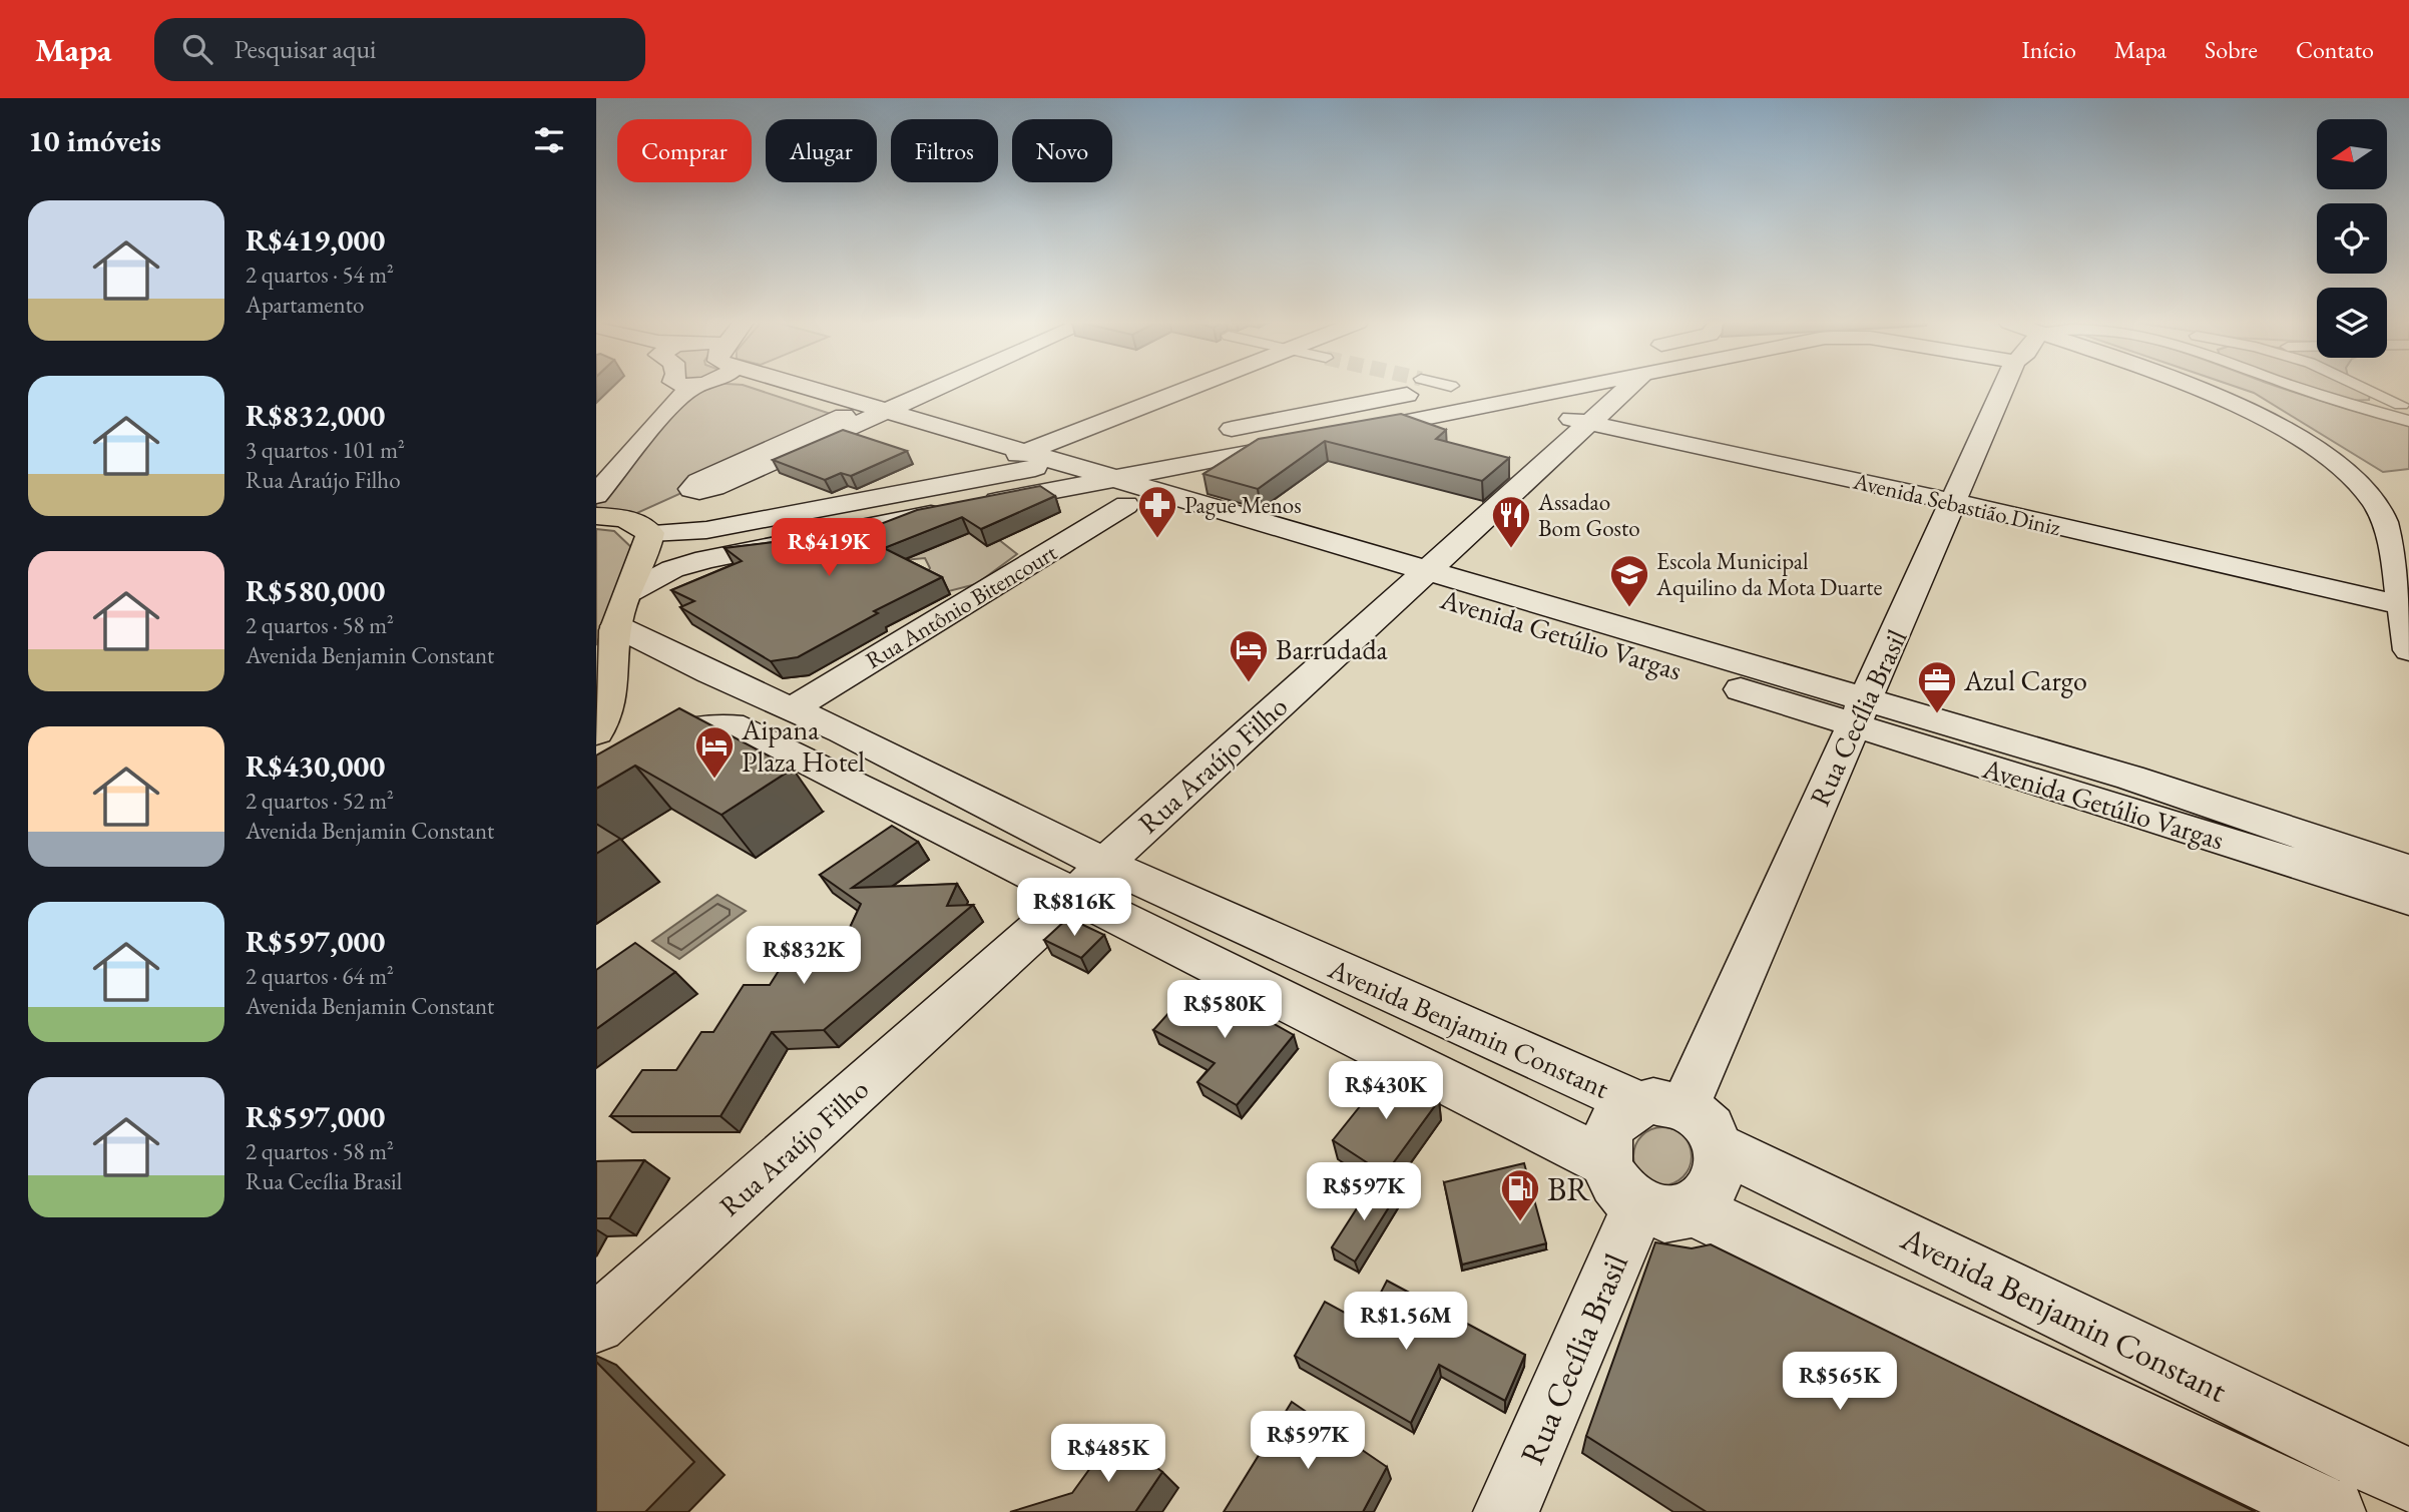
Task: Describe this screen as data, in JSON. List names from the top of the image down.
{
  "streets": {
    "main road": [
      "Avenida Sebastião Diniz",
      "Rua Antônio Bitencourt",
      "Avenida Getúlio Vargas",
      "Rua Cecília Brasil",
      "Rua Araújo Filho",
      "Avenida Benjamin Constant"
    ]
  },
  "crossings": [
    ["Avenida Sebastião Diniz", "Rua Cecília Brasil"],
    ["Avenida Sebastião Diniz", "Rua Araújo Filho"],
    ["Rua Antônio Bitencourt", "Avenida Getúlio Vargas"],
    ["Rua Antônio Bitencourt", "Avenida Benjamin Constant"],
    ["Avenida Getúlio Vargas", "Rua Cecília Brasil"],
    ["Avenida Getúlio Vargas", "Rua Araújo Filho"],
    ["Rua Cecília Brasil", "Avenida Benjamin Constant"],
    ["Rua Araújo Filho", "Avenida Benjamin Constant"]
  ],
  "places": {
    "pharmacy": ["Pague Menos"],
    "restaurant": ["Assadao Bom Gosto"],
    "school or university": ["Escola Municipal Aquilino da Mota Duarte"],
    "hotel": ["Barrudada", "Aipana Plaza Hotel"],
    "office": ["Azul Cargo"],
    "fuel station": ["BR"]
  },
  "north": "left",
  "page": {
    "header": "Mapa",
    "search": "Pesquisar aqui",
    "nav": [
      "Início",
      "Mapa",
      "Sobre",
      "Contato"
    ],
    "heading": "10 imóveis",
    "chip": [
      "Comprar",
      "Alugar",
      "Filtros",
      "Novo"
    ],
    "list": [
      {
        "name": "R$419,000",
        "note": "2 quartos · 54 m² · Apartamento"
      },
      {
        "name": "R$832,000",
        "note": "3 quartos · 101 m² · Rua Araújo Filho"
      },
      {
        "name": "R$580,000",
        "note": "2 quartos · 58 m² · Avenida Benjamin Constant"
      },
      {
        "name": "R$430,000",
        "note": "2 quartos · 52 m² · Avenida Benjamin Constant"
      },
      {
        "name": "R$597,000",
        "note": "2 quartos · 64 m² · Avenida Benjamin Constant"
      },
      {
        "name": "R$597,000",
        "note": "2 quartos · 58 m² · Rua Cecília Brasil"
      }
    ],
    "price": [
      "R$419K",
      "R$816K",
      "R$832K",
      "R$580K",
      "R$430K",
      "R$597K",
      "R$1.56M",
      "R$565K",
      "R$597K",
      "R$485K"
    ]
  }
}
